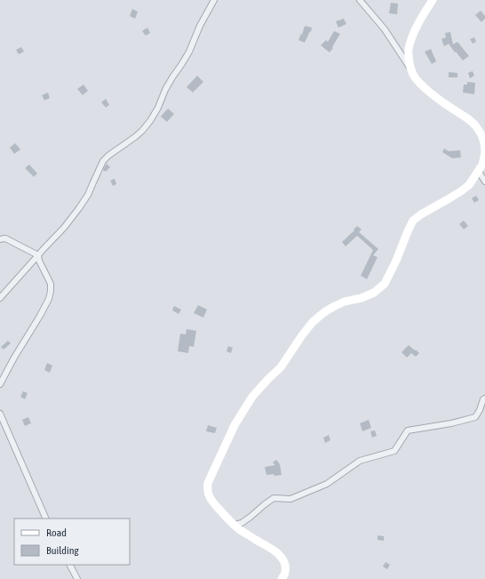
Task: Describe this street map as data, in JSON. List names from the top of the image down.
{
  "legend": ["Road", "Building"]
}
